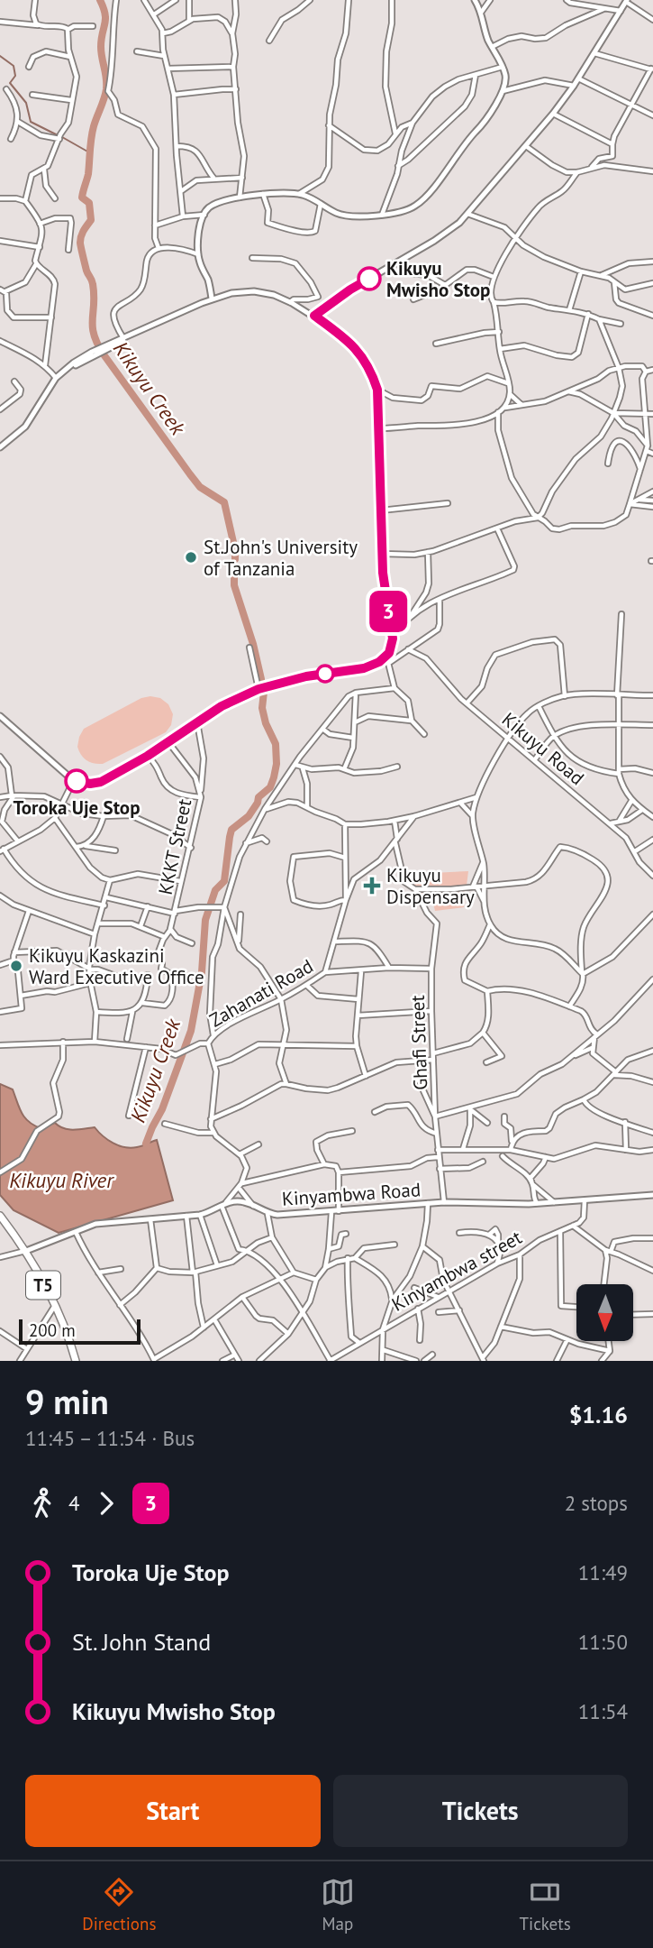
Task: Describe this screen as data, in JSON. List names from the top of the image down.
{
  "streets": {
    "highway": ["T5"],
    "street": [
      "Kikuyu Road",
      "KKKT Street",
      "Zahanati Road",
      "Ghafi Street",
      "Kinyambwa Road",
      "Kinyambwa street"
    ]
  },
  "crossings": [
    ["Zahanati Road", "Ghafi Street"],
    ["Ghafi Street", "Kinyambwa Road"]
  ],
  "water": ["Kikuyu Creek", "Kikuyu River"],
  "places": {
    "other": [
      "Kikuyu Mwisho Stop",
      "St.John's University of Tanzania",
      "Toroka Uje Stop",
      "Kikuyu Kaskazini Ward Executive Office"
    ],
    "health": ["Kikuyu Dispensary"]
  },
  "lines": ["bus line 3"],
  "scale_bar": "200 m",
  "north": "bottom",
  "page": {
    "on_map": "3",
    "scale": "200 m",
    "heading": ["9 min", "11:45 – 11:54 · Bus", "$1.16"],
    "legs": ["4", "3", "2 stops"],
    "list": [
      {
        "name": "Toroka Uje Stop",
        "value": "11:49"
      },
      {
        "name": "St. John Stand",
        "value": "11:50"
      },
      {
        "name": "Kikuyu Mwisho Stop",
        "value": "11:54"
      }
    ],
    "buttons": ["Start", "Tickets"],
    "tabs": ["Directions", "Map", "Tickets"]
  }
}
